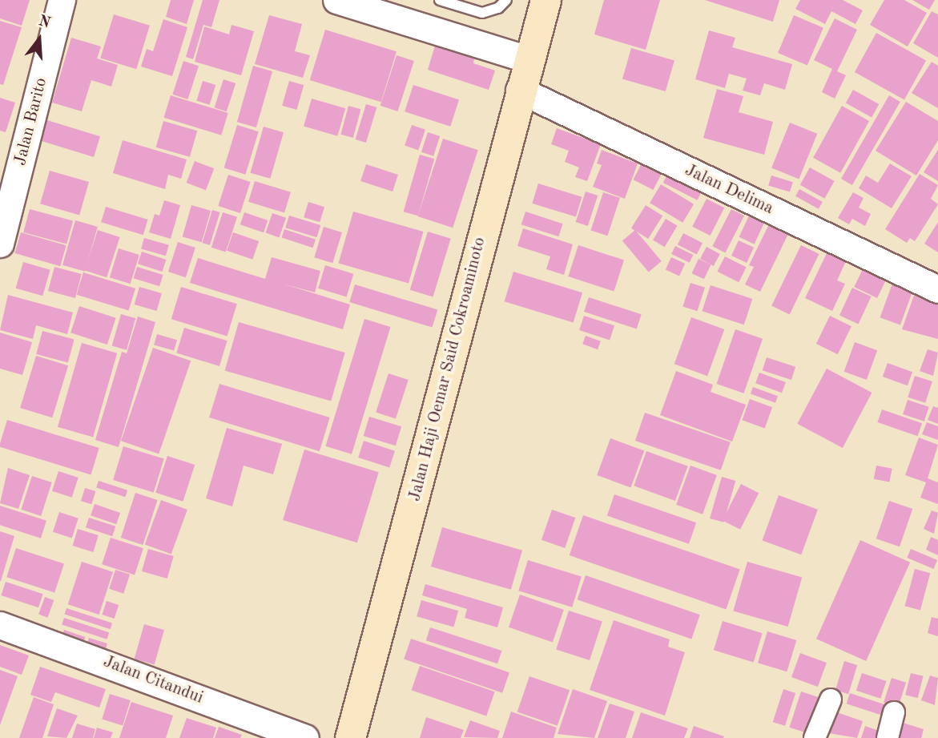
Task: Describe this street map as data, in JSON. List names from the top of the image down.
{
  "streets": {
    "main road": ["Jalan Haji Oemar Said Cokroaminoto"],
    "street": ["Jalan Barito", "Jalan Delima", "Jalan Citandui"]
  },
  "crossings": [
    ["Jalan Delima", "Jalan Haji Oemar Said Cokroaminoto"]
  ],
  "north": "top"
}
